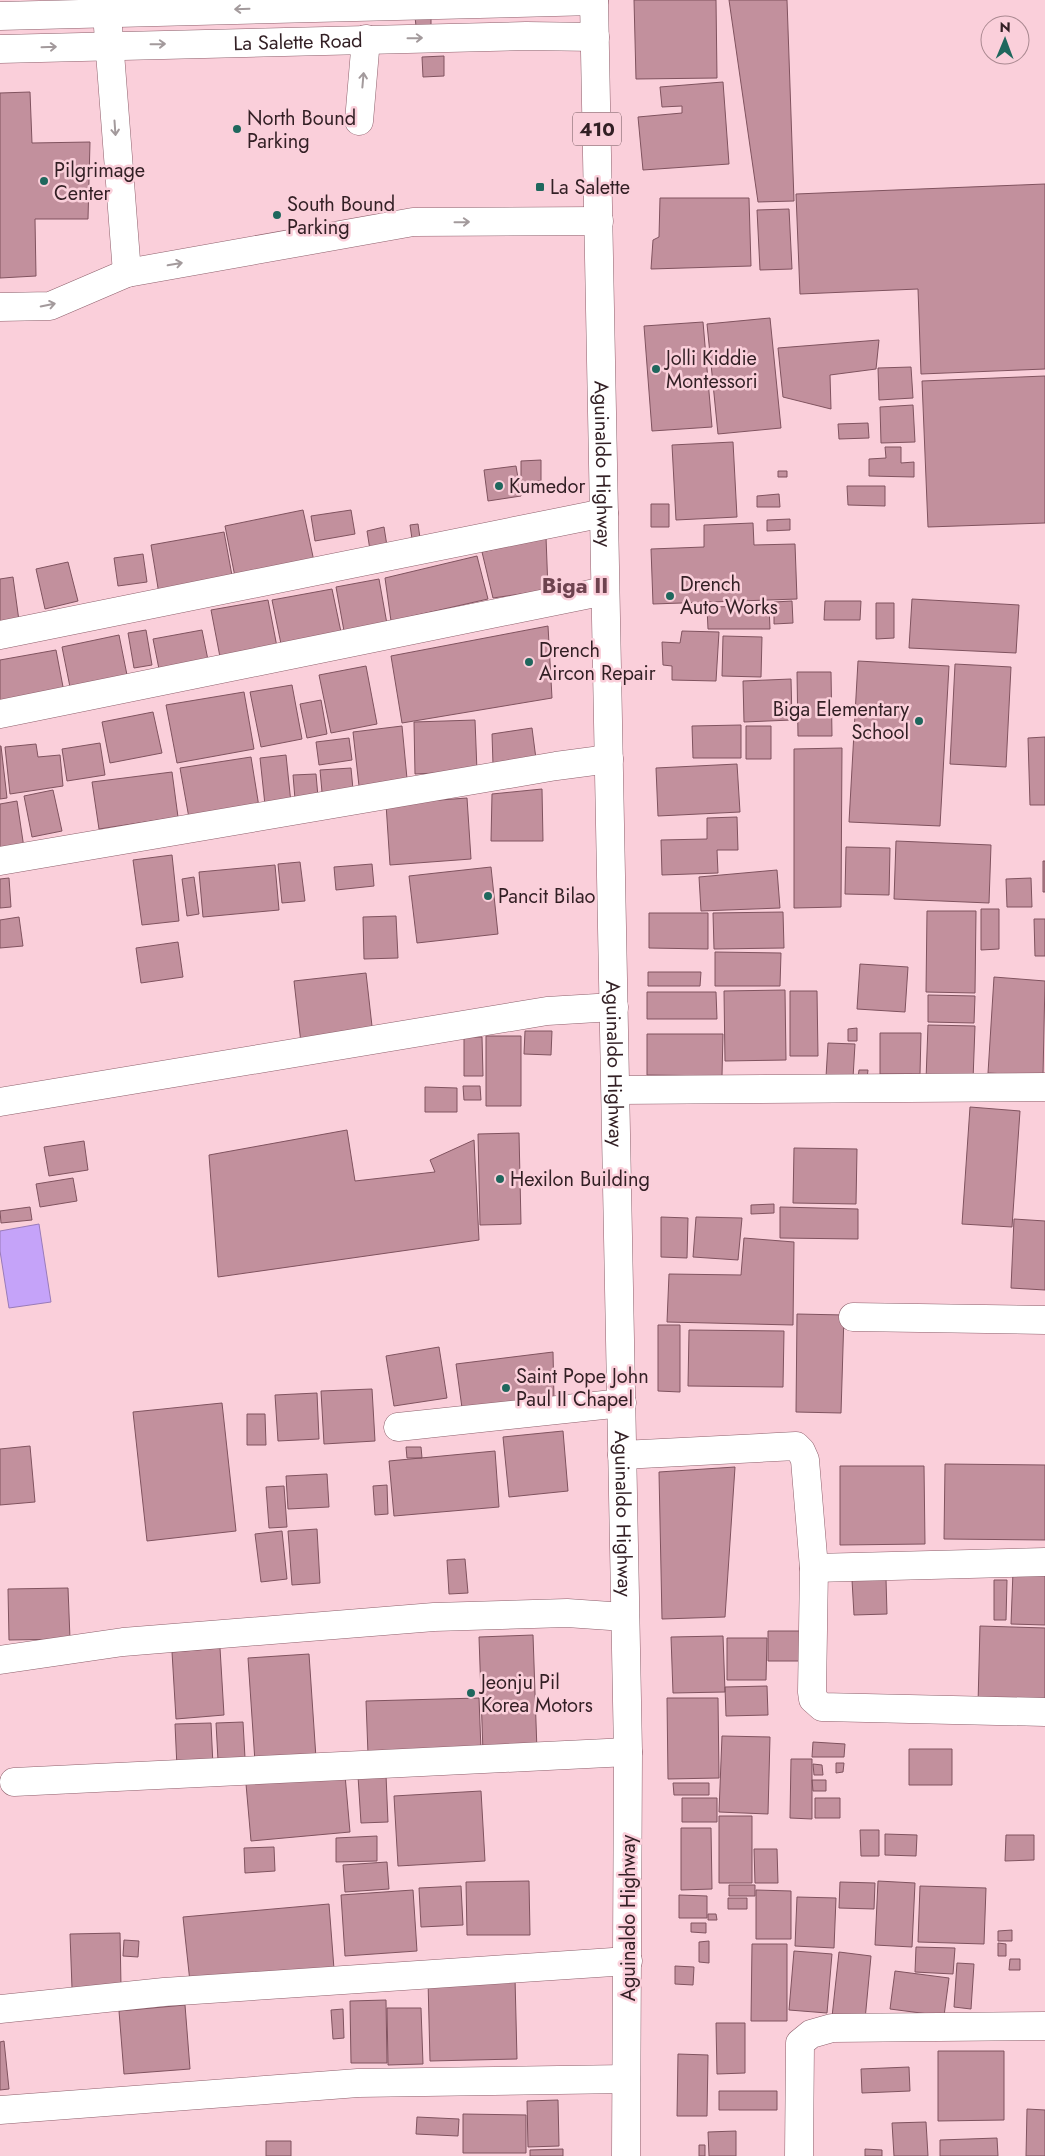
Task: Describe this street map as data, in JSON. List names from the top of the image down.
{
  "streets": {
    "street": ["La Salette Road", "410", "Aguinaldo Highway"]
  },
  "crossings": [
    ["La Salette Road", "Aguinaldo Highway"]
  ],
  "districts": ["Biga II"],
  "places": {
    "other": [
      "North Bound Parking",
      "Pilgrimage Center",
      "South Bound Parking",
      "Jolli Kiddie Montessori",
      "Kumedor",
      "Drench Auto Works",
      "Drench Aircon Repair",
      "Biga Elementary School",
      "Pancit Bilao",
      "Hexilon Building",
      "Saint Pope John Paul II Chapel",
      "Jeonju Pil Korea Motors"
    ],
    "transit": ["La Salette"]
  },
  "north": "top"
}
